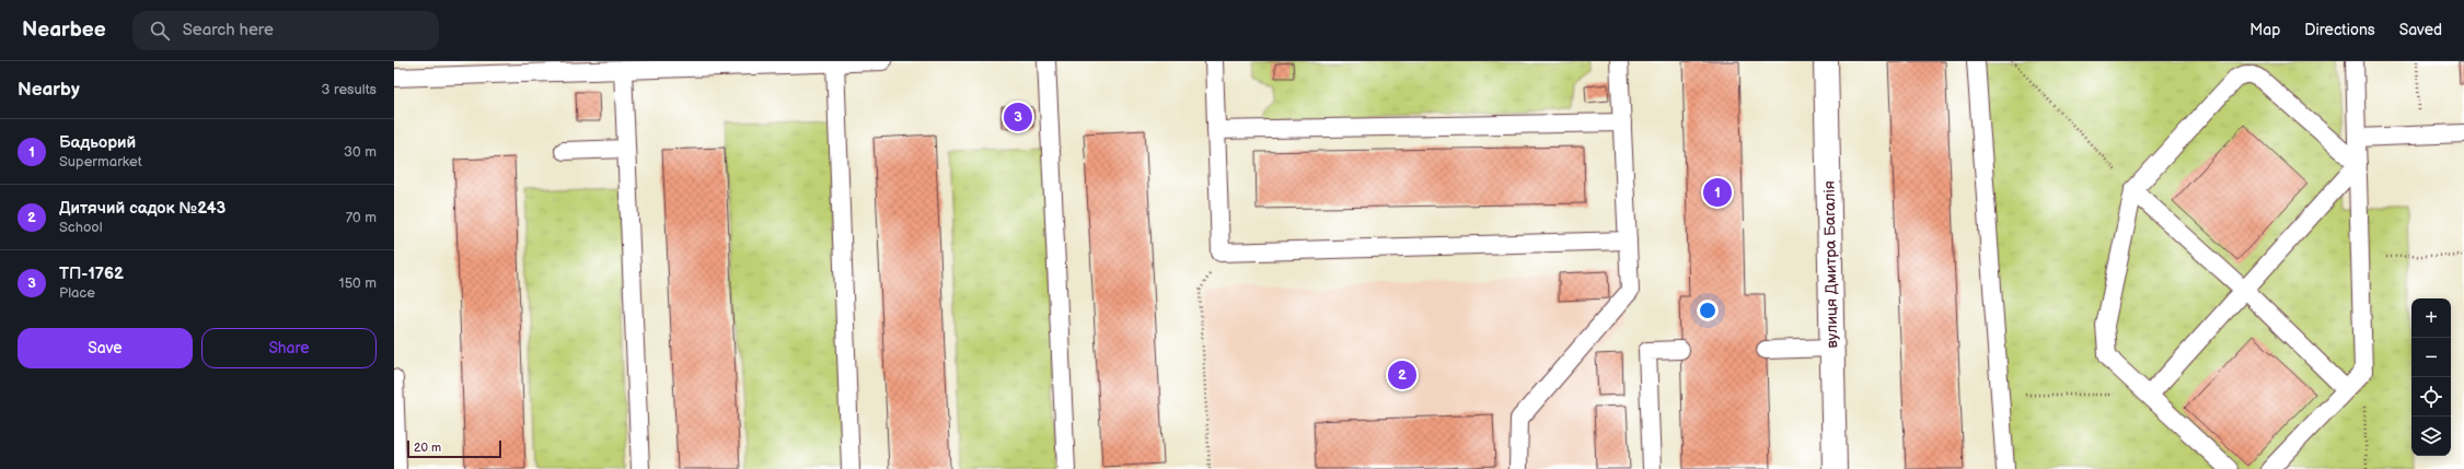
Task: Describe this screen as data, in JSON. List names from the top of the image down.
{
  "streets": {
    "street": ["вулиця Дмитра Багалія"]
  },
  "scale_bar": "20 m",
  "page": {
    "header": "Nearbee",
    "search": "Search here",
    "nav": ["Map", "Directions", "Saved"],
    "heading": ["Nearby", "3 results"],
    "pins": ["3", "1", "2"],
    "list": [
      {
        "mark": "1",
        "name": "Бадьорий",
        "note": "Supermarket",
        "value": "30 m"
      },
      {
        "mark": "2",
        "name": "Дитячий садок №243",
        "note": "School",
        "value": "70 m"
      },
      {
        "mark": "3",
        "name": "ТП-1762",
        "note": "Place",
        "value": "150 m"
      }
    ],
    "map_buttons": ["+", "−"],
    "buttons": ["Save", "Share"],
    "scale": "20 m"
  }
}
